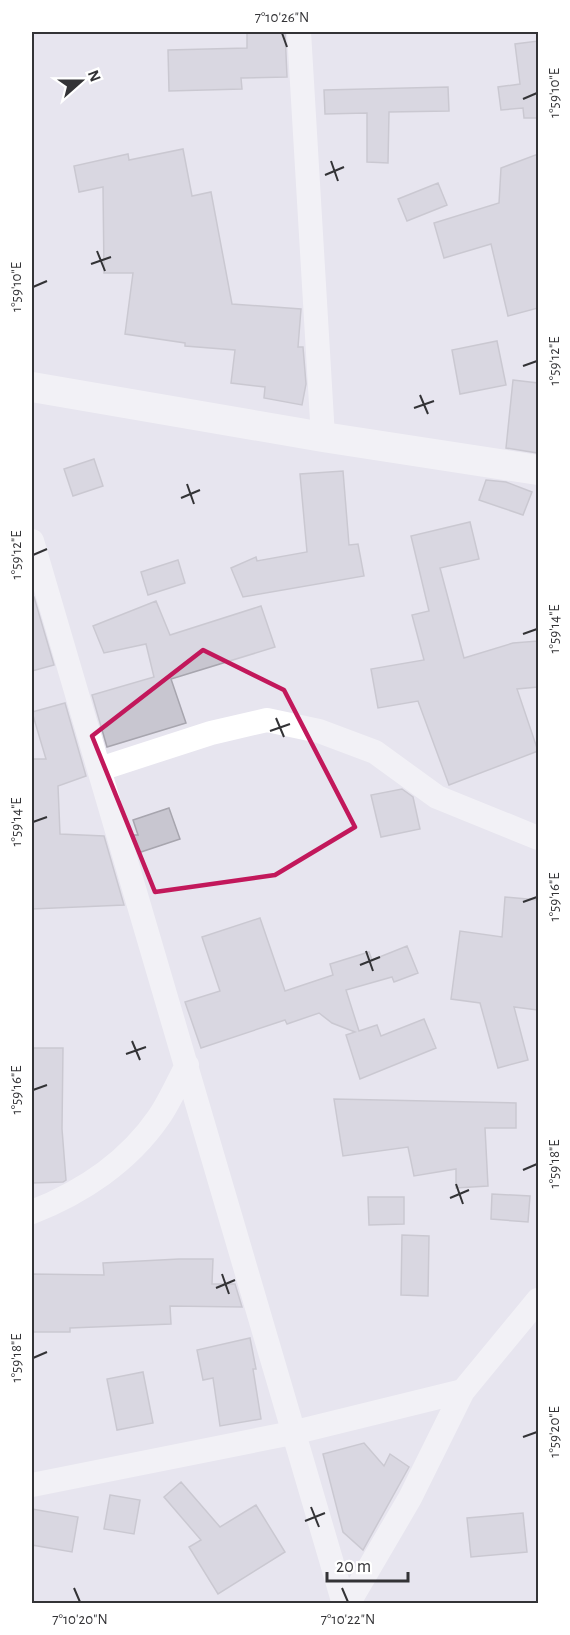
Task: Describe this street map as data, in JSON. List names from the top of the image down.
{
  "scale_bar": "20 m",
  "north": "right",
  "coordinates": [
    "7°10'26\"N",
    "1°59'10\"E",
    "1°59'12\"E",
    "1°59'14\"E",
    "1°59'16\"E",
    "1°59'18\"E",
    "1°59'20\"E",
    "7°10'20\"N",
    "7°10'22\"N"
  ]
}
